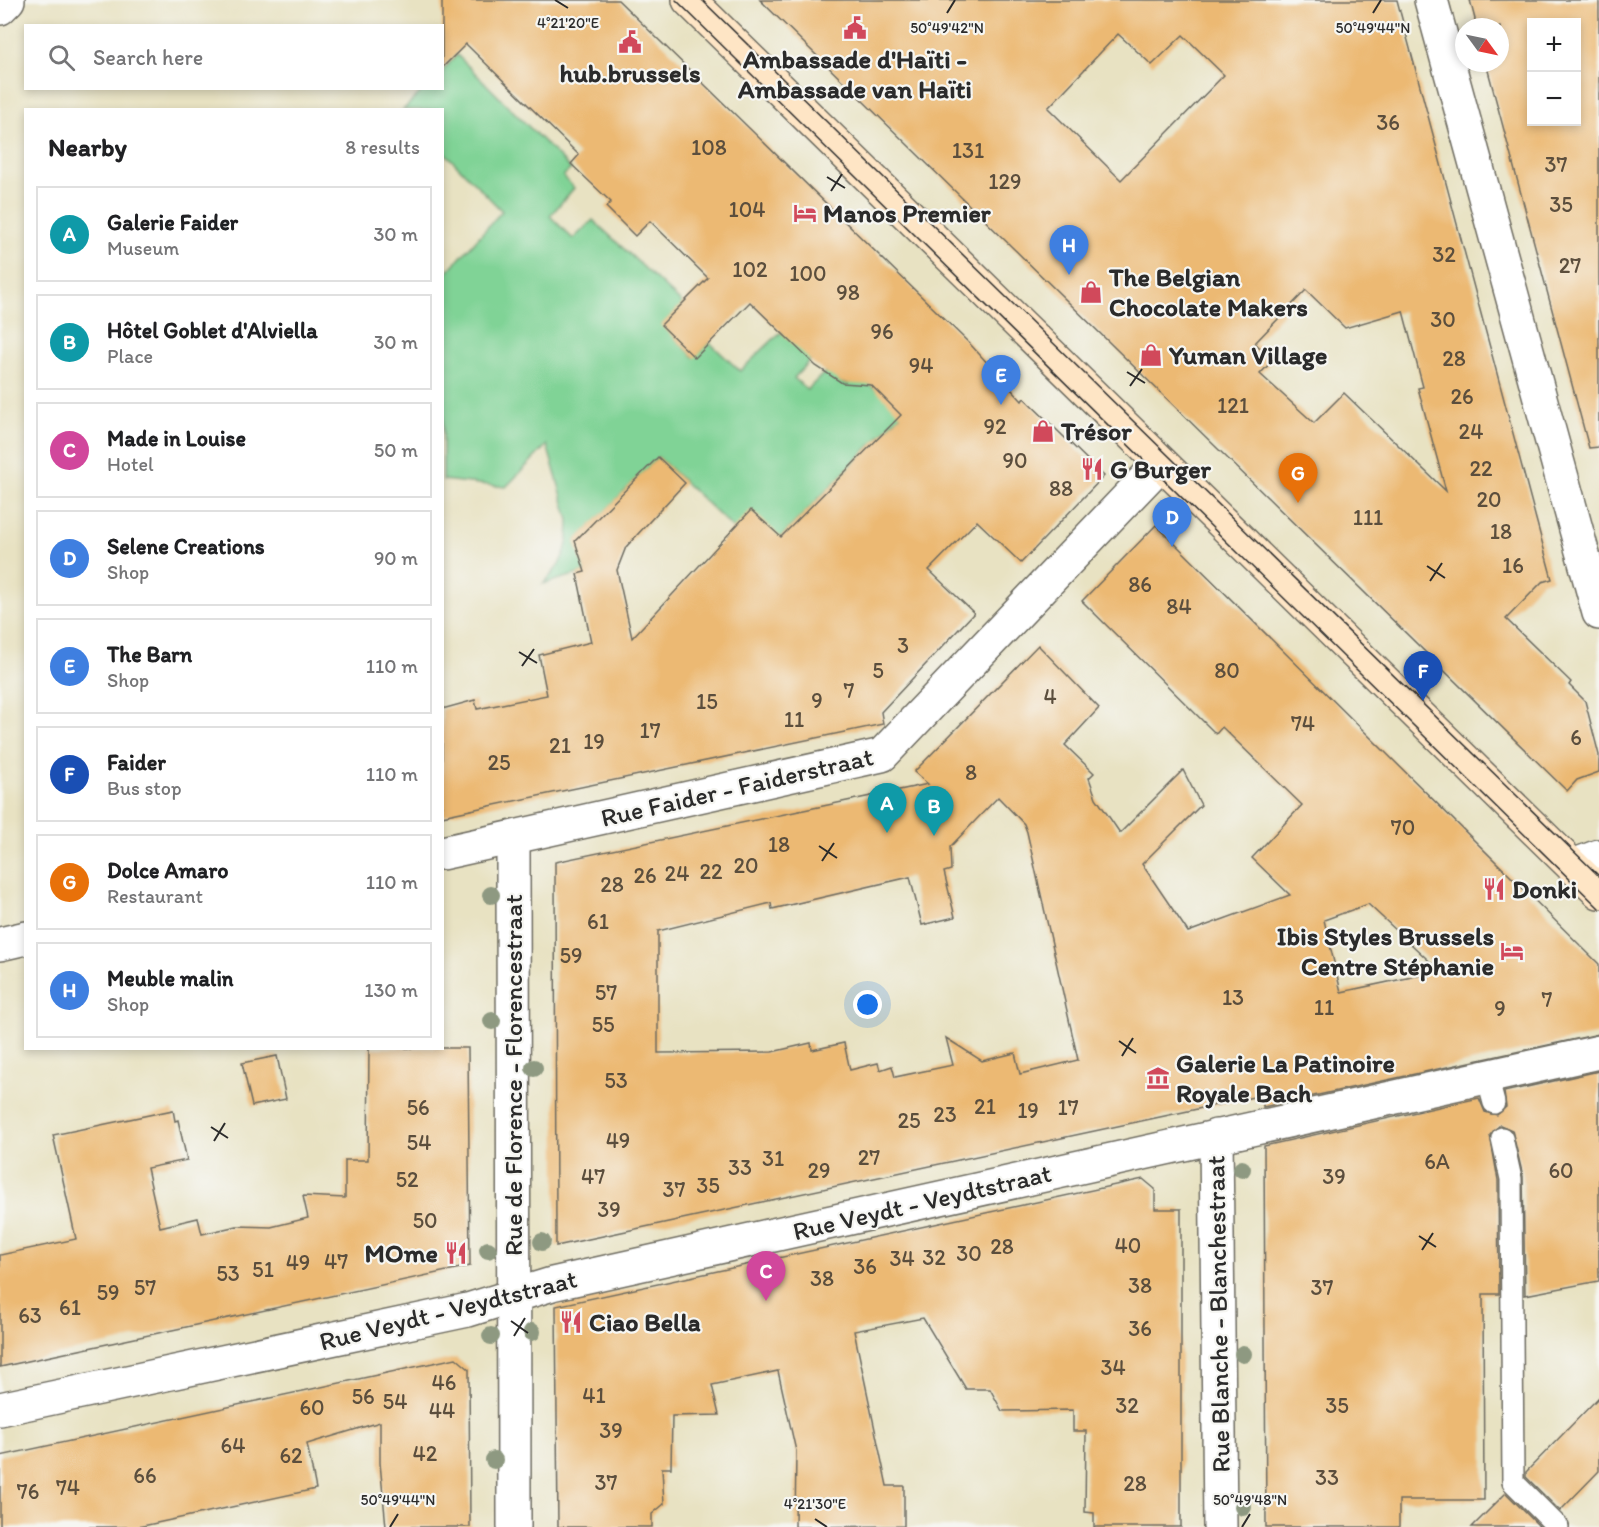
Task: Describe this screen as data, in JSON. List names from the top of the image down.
{
  "streets": {
    "street": [
      "Rue Faider - Faiderstraat",
      "Rue de Florence - Florencestraat",
      "Rue Veydt - Veydtstraat",
      "Rue Blanche - Blanchestraat"
    ]
  },
  "crossings": [
    ["Rue Faider - Faiderstraat", "Rue de Florence - Florencestraat"],
    ["Rue de Florence - Florencestraat", "Rue Veydt - Veydtstraat"],
    ["Rue Veydt - Veydtstraat", "Rue Blanche - Blanchestraat"]
  ],
  "places": {
    "public building": ["Ambassade d'Haïti - Ambassade van Haïti", "hub.brussels"],
    "hotel": ["Manos Premier", "Ibis Styles Brussels Centre Stéphanie"],
    "shop": ["The Belgian Chocolate Makers", "Yuman Village", "Trésor"],
    "restaurant": [
      "G Burger",
      "Donki",
      "MOme",
      "Ciao Bella"
    ],
    "museum": ["Galerie La Patinoire Royale Bach"]
  },
  "house_numbers": [
    "36",
    "108",
    "131",
    "37",
    "129",
    "35",
    "104",
    "32",
    "27",
    "102",
    "100",
    "98",
    "30",
    "96",
    "28",
    "94",
    "26",
    "121",
    "92",
    "24",
    "90",
    "22",
    "88",
    "20",
    "111",
    "18",
    "16",
    "86",
    "84",
    "3",
    "5",
    "80",
    "7",
    "4",
    "9",
    "15",
    "11",
    "74",
    "17",
    "6",
    "19",
    "21",
    "25",
    "8",
    "70",
    "18",
    "20",
    "22",
    "24",
    "26",
    "28",
    "61",
    "59",
    "57",
    "13",
    "7",
    "11",
    "9",
    "55",
    "53",
    "21",
    "56",
    "17",
    "19",
    "23",
    "25",
    "49",
    "54",
    "27",
    "31",
    "6A",
    "33",
    "29",
    "60",
    "47",
    "39",
    "52",
    "35",
    "37",
    "39",
    "50",
    "40",
    "28",
    "30",
    "32",
    "34",
    "47",
    "49",
    "36",
    "51",
    "53",
    "38",
    "38",
    "57",
    "37",
    "59",
    "61",
    "63",
    "36",
    "34",
    "46",
    "41",
    "56",
    "54",
    "32",
    "35",
    "60",
    "44",
    "39",
    "64",
    "42",
    "62",
    "66",
    "33",
    "37",
    "28",
    "74",
    "76"
  ],
  "north": "bottom right",
  "page": {
    "map_buttons": ["+", "−"],
    "search": "Search here",
    "heading": ["Nearby", "8 results"],
    "list": [
      {
        "mark": "A",
        "name": "Galerie Faider",
        "note": "Museum",
        "value": "30 m"
      },
      {
        "mark": "B",
        "name": "Hôtel Goblet d'Alviella",
        "note": "Place",
        "value": "30 m"
      },
      {
        "mark": "C",
        "name": "Made in Louise",
        "note": "Hotel",
        "value": "50 m"
      },
      {
        "mark": "D",
        "name": "Selene Creations",
        "note": "Shop",
        "value": "90 m"
      },
      {
        "mark": "E",
        "name": "The Barn",
        "note": "Shop",
        "value": "110 m"
      },
      {
        "mark": "F",
        "name": "Faider",
        "note": "Bus stop",
        "value": "110 m"
      },
      {
        "mark": "G",
        "name": "Dolce Amaro",
        "note": "Restaurant",
        "value": "110 m"
      },
      {
        "mark": "H",
        "name": "Meuble malin",
        "note": "Shop",
        "value": "130 m"
      }
    ],
    "pins": [
      "H",
      "E",
      "G",
      "D",
      "F",
      "A",
      "B",
      "C"
    ]
  },
  "coordinates": [
    "4°21'20\"E",
    "50°49'42\"N",
    "50°49'44\"N",
    "50°49'48\"N",
    "4°21'30\"E"
  ]
}
